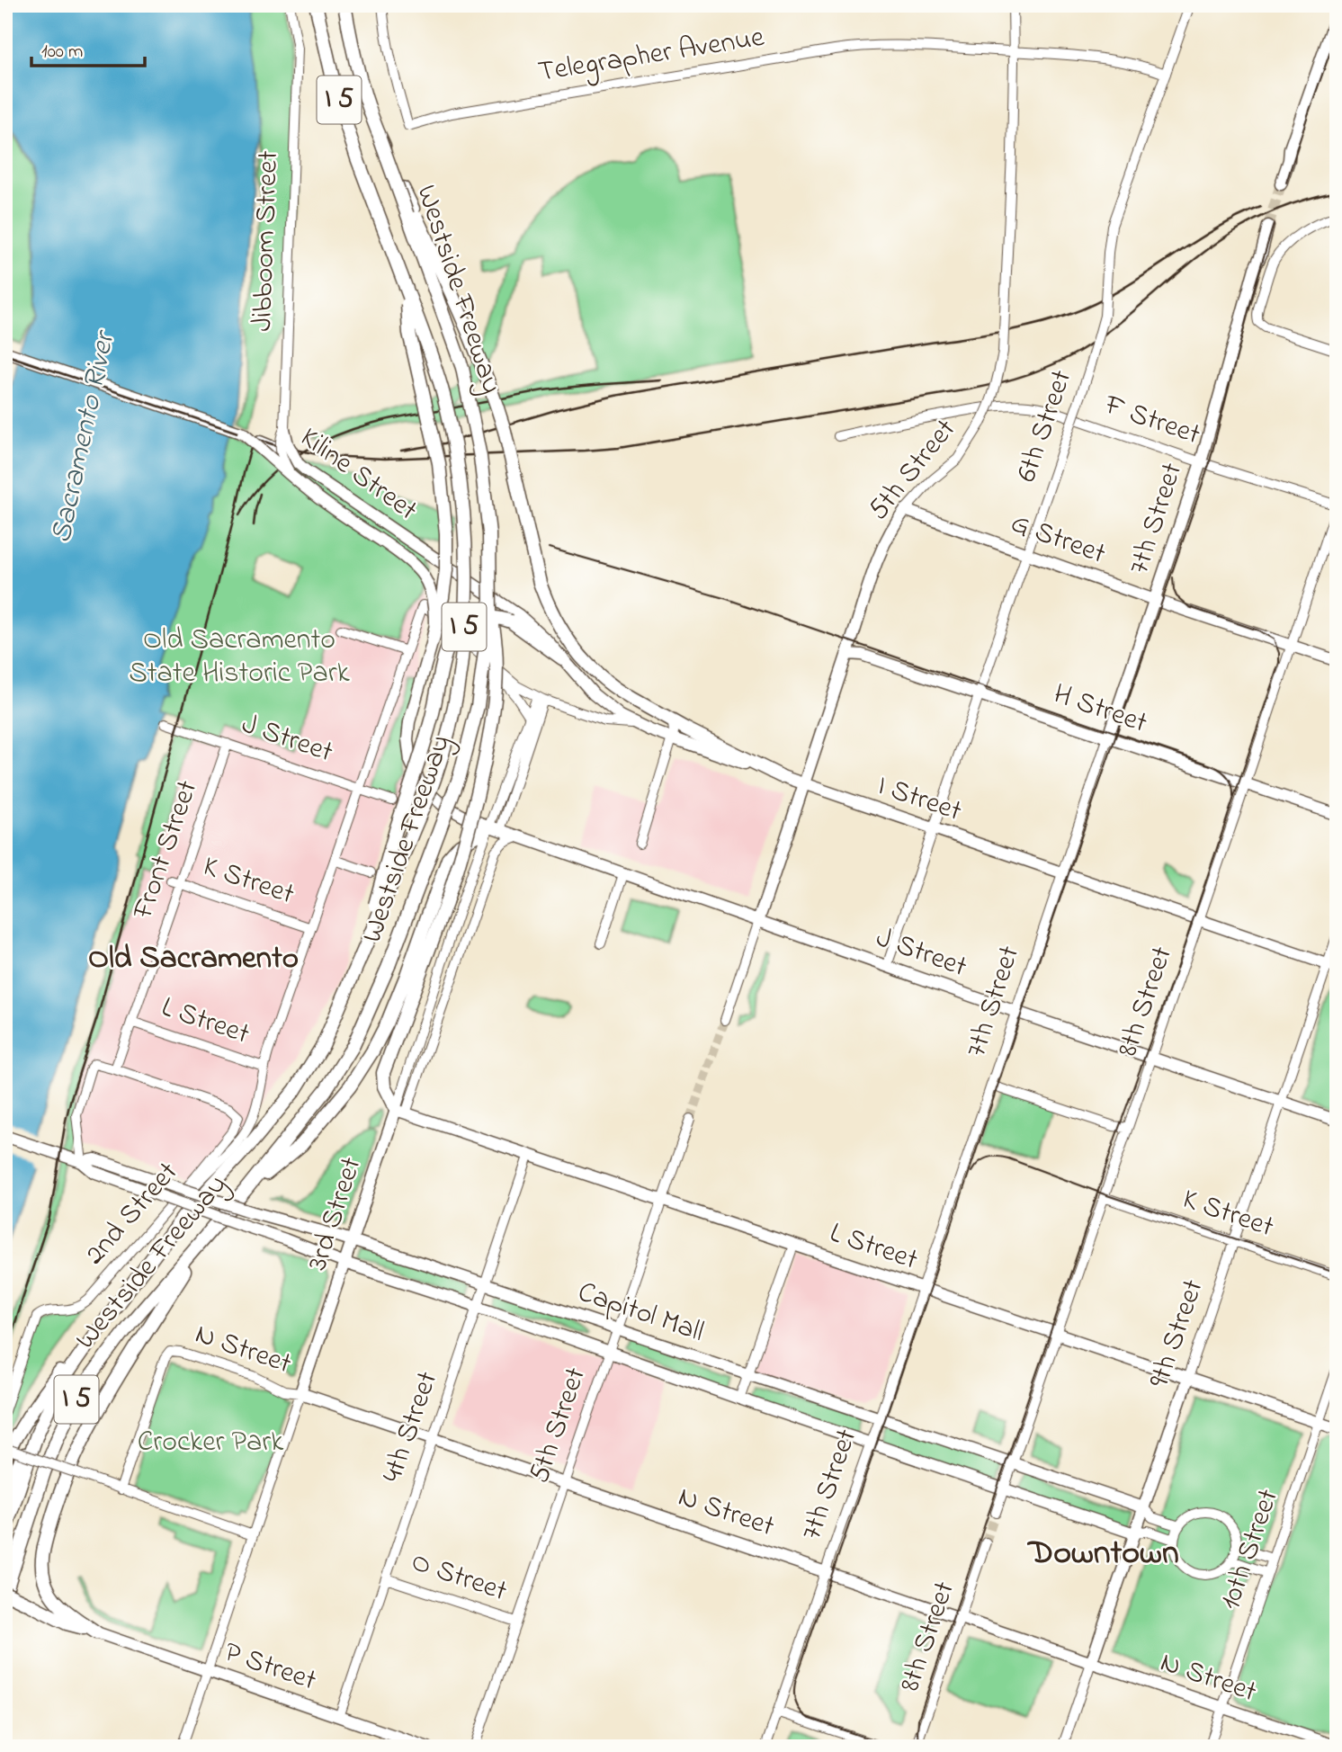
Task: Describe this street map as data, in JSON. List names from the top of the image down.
{
  "streets": {
    "highway": ["I 5", "Westside Freeway"],
    "main road": [
      "5th Street",
      "Kiline Street",
      "7th Street",
      "G Street",
      "H Street",
      "J Street",
      "I Street",
      "L Street",
      "3rd Street",
      "Capitol Mall",
      "9th Street",
      "N Street",
      "P Street"
    ],
    "street": [
      "Telegrapher Avenue",
      "Jibboom Street",
      "F Street",
      "6th Street",
      "Front Street",
      "K Street",
      "8th Street",
      "2nd Street",
      "4th Street",
      "10th Street",
      "O Street"
    ]
  },
  "crossings": [
    ["Telegrapher Avenue", "6th Street"],
    ["Telegrapher Avenue", "5th Street"],
    ["Jibboom Street", "Kiline Street"],
    ["F Street", "7th Street"],
    ["F Street", "8th Street"],
    ["6th Street", "G Street"],
    ["6th Street", "H Street"],
    ["6th Street", "J Street"],
    ["6th Street", "I Street"],
    ["5th Street", "G Street"],
    ["5th Street", "H Street"],
    ["5th Street", "J Street"],
    ["5th Street", "I Street"],
    ["5th Street", "L Street"],
    ["5th Street", "Capitol Mall"],
    ["5th Street", "N Street"],
    ["5th Street", "O Street"],
    ["Kiline Street", "J Street"],
    ["7th Street", "G Street"],
    ["7th Street", "H Street"],
    ["7th Street", "J Street"],
    ["7th Street", "I Street"],
    ["7th Street", "L Street"],
    ["7th Street", "Capitol Mall"],
    ["7th Street", "N Street"],
    ["G Street", "8th Street"],
    ["H Street", "8th Street"],
    ["J Street", "Front Street"],
    ["J Street", "8th Street"],
    ["J Street", "2nd Street"],
    ["J Street", "3rd Street"],
    ["J Street", "9th Street"],
    ["I Street", "8th Street"],
    ["I Street", "2nd Street"],
    ["I Street", "3rd Street"],
    ["I Street", "9th Street"],
    ["Front Street", "K Street"],
    ["Front Street", "L Street"],
    ["Front Street", "2nd Street"],
    ["K Street", "8th Street"],
    ["K Street", "2nd Street"],
    ["K Street", "9th Street"],
    ["8th Street", "L Street"],
    ["8th Street", "Capitol Mall"],
    ["8th Street", "N Street"],
    ["L Street", "2nd Street"],
    ["L Street", "3rd Street"],
    ["L Street", "9th Street"],
    ["L Street", "4th Street"],
    ["L Street", "10th Street"],
    ["2nd Street", "Capitol Mall"],
    ["3rd Street", "Capitol Mall"],
    ["3rd Street", "N Street"],
    ["3rd Street", "P Street"],
    ["Capitol Mall", "9th Street"],
    ["Capitol Mall", "4th Street"],
    ["9th Street", "N Street"],
    ["N Street", "4th Street"],
    ["N Street", "10th Street"],
    ["4th Street", "O Street"],
    ["4th Street", "P Street"]
  ],
  "districts": ["Old Sacramento", "Downtown"],
  "water": ["Sacramento River"],
  "parks": ["Old Sacramento State Historic Park", "Crocker Park"],
  "scale_bar": "100 m"
}
